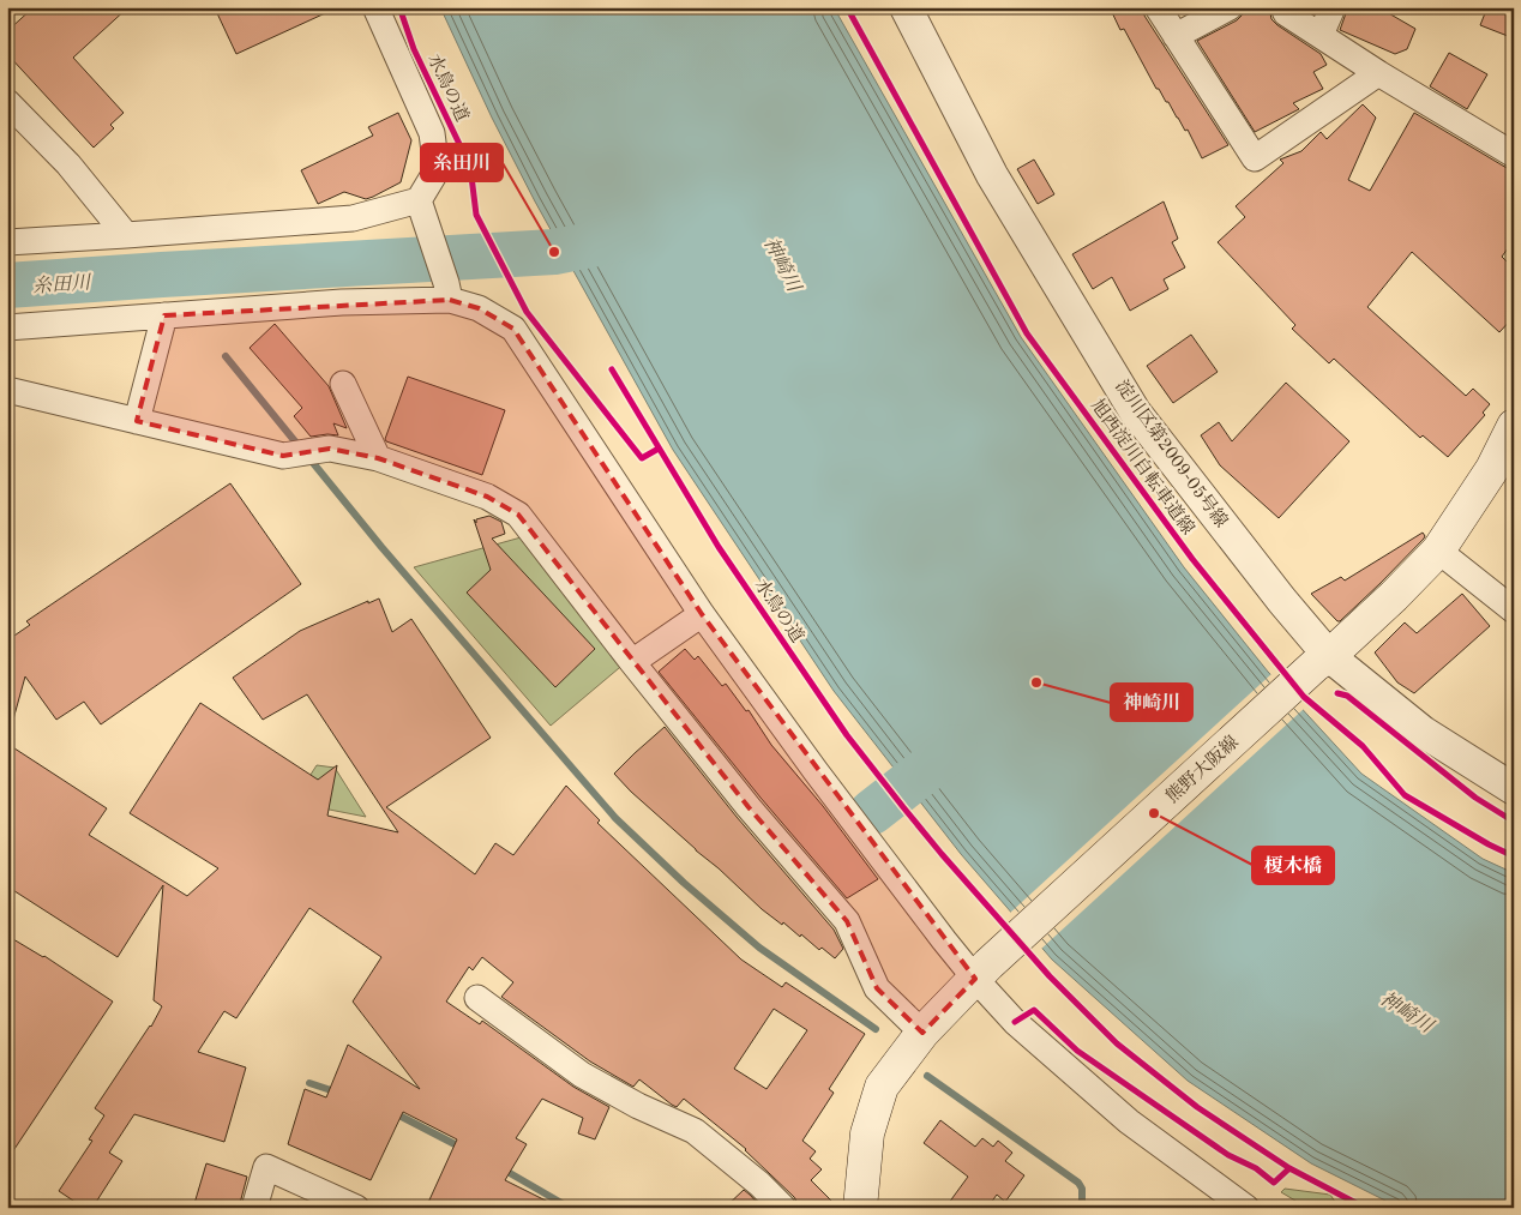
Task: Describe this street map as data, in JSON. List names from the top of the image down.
{
  "streets": {
    "main road": ["熊野大阪線"],
    "street": ["淀川区第2009-05号線"],
    "cycle path": ["水鳥の道", "旭西淀川自転車道線"]
  },
  "crossings": [
    ["淀川区第2009-05号線", "熊野大阪線"]
  ],
  "water": ["神崎川", "糸田川"],
  "places": ["糸田川", "神崎川", "榎木橋"]
}
